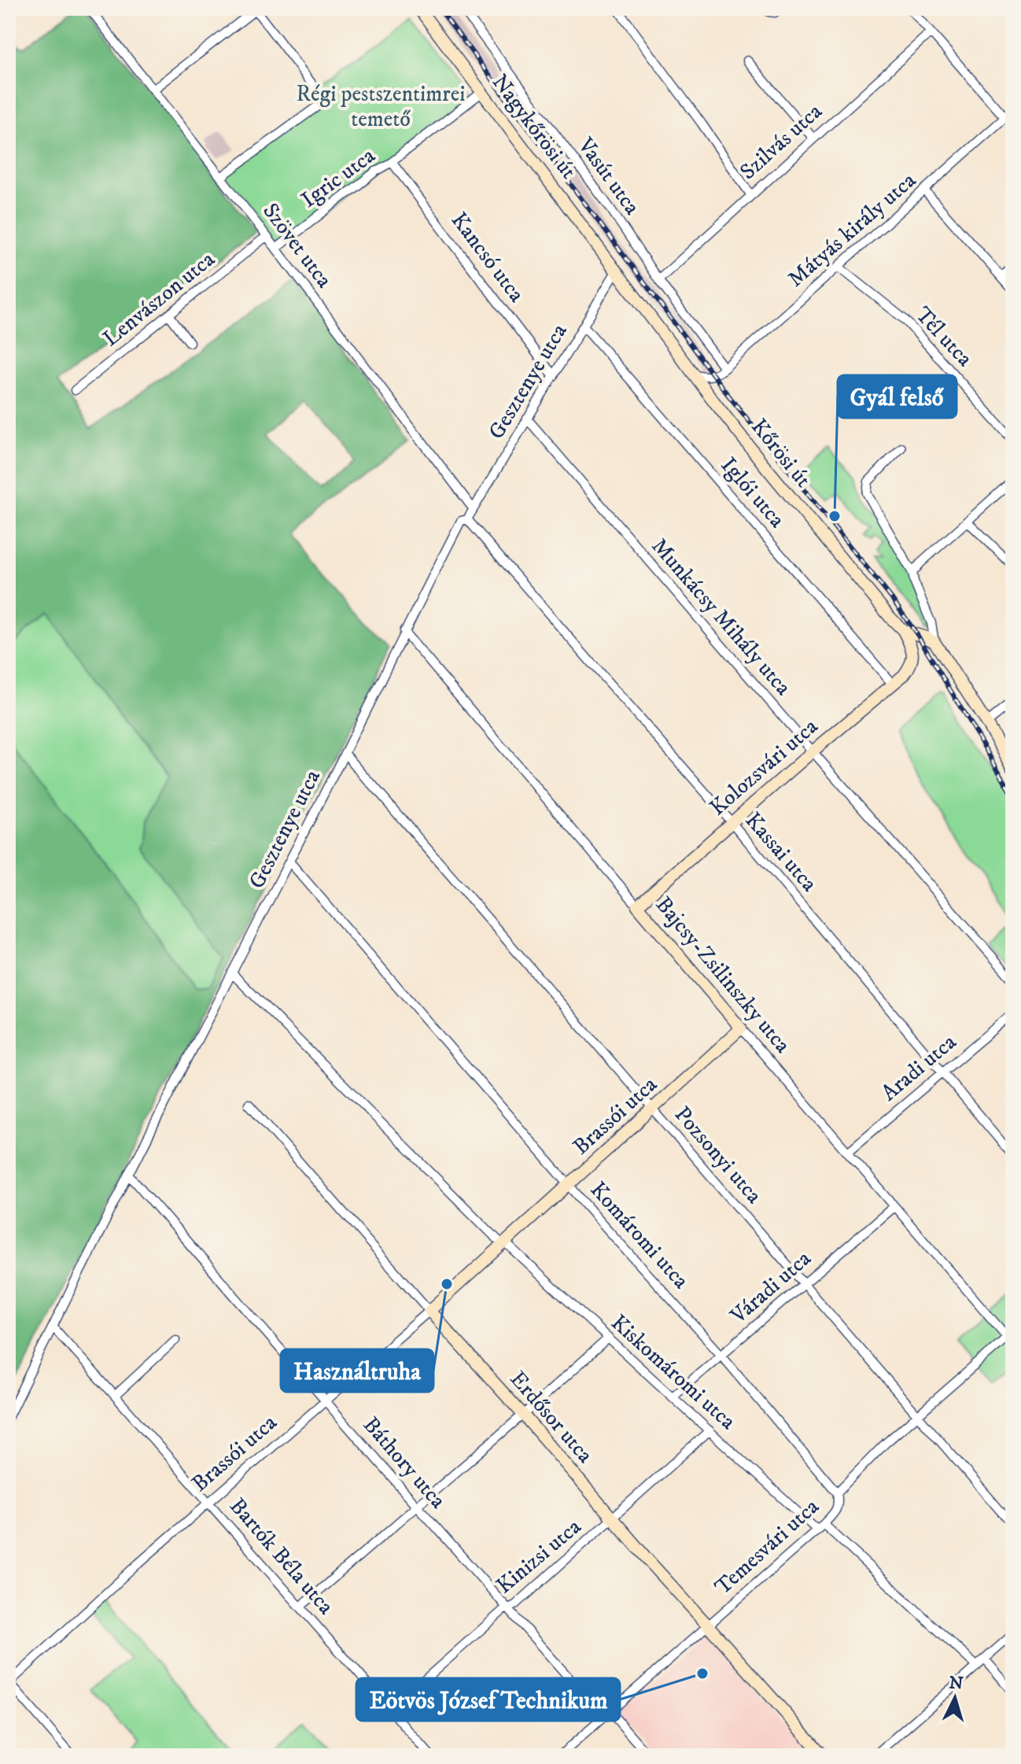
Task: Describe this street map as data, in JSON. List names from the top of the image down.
{
  "streets": {
    "street": [
      "Nagykőrösi út",
      "Szilvás utca",
      "Vasút utca",
      "Igric utca",
      "Mátyás király utca",
      "Szövet utca",
      "Kancsó utca",
      "Lenvászon utca",
      "Tél utca",
      "Gesztenye utca",
      "Kőrösi út",
      "Iglói utca",
      "Munkácsy Mihály utca",
      "Kolozsvári utca",
      "Kassai utca",
      "Bajcsy-Zsilinszky utca",
      "Aradi utca",
      "Brassói utca",
      "Pozsonyi utca",
      "Komáromi utca",
      "Váradi utca",
      "Kiskomáromi utca",
      "Erdősor utca",
      "Báthory utca",
      "Temesvári utca",
      "Bartók Béla utca",
      "Kinizsi utca"
    ]
  },
  "crossings": [
    ["Nagykőrösi út", "Igric utca"],
    ["Nagykőrösi út", "Gesztenye utca"],
    ["Nagykőrösi út", "Kőrösi út"],
    ["Szilvás utca", "Vasút utca"],
    ["Vasút utca", "Mátyás király utca"],
    ["Igric utca", "Szövet utca"],
    ["Igric utca", "Kancsó utca"],
    ["Mátyás király utca", "Tél utca"],
    ["Szövet utca", "Lenvászon utca"],
    ["Szövet utca", "Gesztenye utca"],
    ["Kancsó utca", "Gesztenye utca"],
    ["Gesztenye utca", "Kőrösi út"],
    ["Gesztenye utca", "Iglói utca"],
    ["Gesztenye utca", "Munkácsy Mihály utca"],
    ["Gesztenye utca", "Kassai utca"],
    ["Gesztenye utca", "Bajcsy-Zsilinszky utca"],
    ["Gesztenye utca", "Pozsonyi utca"],
    ["Gesztenye utca", "Komáromi utca"],
    ["Gesztenye utca", "Kiskomáromi utca"],
    ["Gesztenye utca", "Báthory utca"],
    ["Gesztenye utca", "Bartók Béla utca"],
    ["Kőrösi út", "Kolozsvári utca"],
    ["Iglói utca", "Kolozsvári utca"],
    ["Munkácsy Mihály utca", "Kolozsvári utca"],
    ["Kolozsvári utca", "Kassai utca"],
    ["Kolozsvári utca", "Bajcsy-Zsilinszky utca"],
    ["Kassai utca", "Aradi utca"],
    ["Bajcsy-Zsilinszky utca", "Aradi utca"],
    ["Bajcsy-Zsilinszky utca", "Brassói utca"],
    ["Bajcsy-Zsilinszky utca", "Váradi utca"],
    ["Bajcsy-Zsilinszky utca", "Temesvári utca"],
    ["Brassói utca", "Pozsonyi utca"],
    ["Brassói utca", "Komáromi utca"],
    ["Brassói utca", "Kiskomáromi utca"],
    ["Brassói utca", "Erdősor utca"],
    ["Brassói utca", "Báthory utca"],
    ["Brassói utca", "Bartók Béla utca"],
    ["Pozsonyi utca", "Váradi utca"],
    ["Pozsonyi utca", "Temesvári utca"],
    ["Komáromi utca", "Váradi utca"],
    ["Komáromi utca", "Temesvári utca"],
    ["Váradi utca", "Kiskomáromi utca"],
    ["Kiskomáromi utca", "Temesvári utca"],
    ["Kiskomáromi utca", "Kinizsi utca"],
    ["Erdősor utca", "Temesvári utca"],
    ["Erdősor utca", "Kinizsi utca"],
    ["Báthory utca", "Temesvári utca"],
    ["Báthory utca", "Kinizsi utca"],
    ["Bartók Béla utca", "Kinizsi utca"]
  ],
  "parks": ["Régi pestszentimrei temető"],
  "places": ["Gyál felső", "Használtruha", "Eötvös József Technikum"],
  "north": "top"
}
